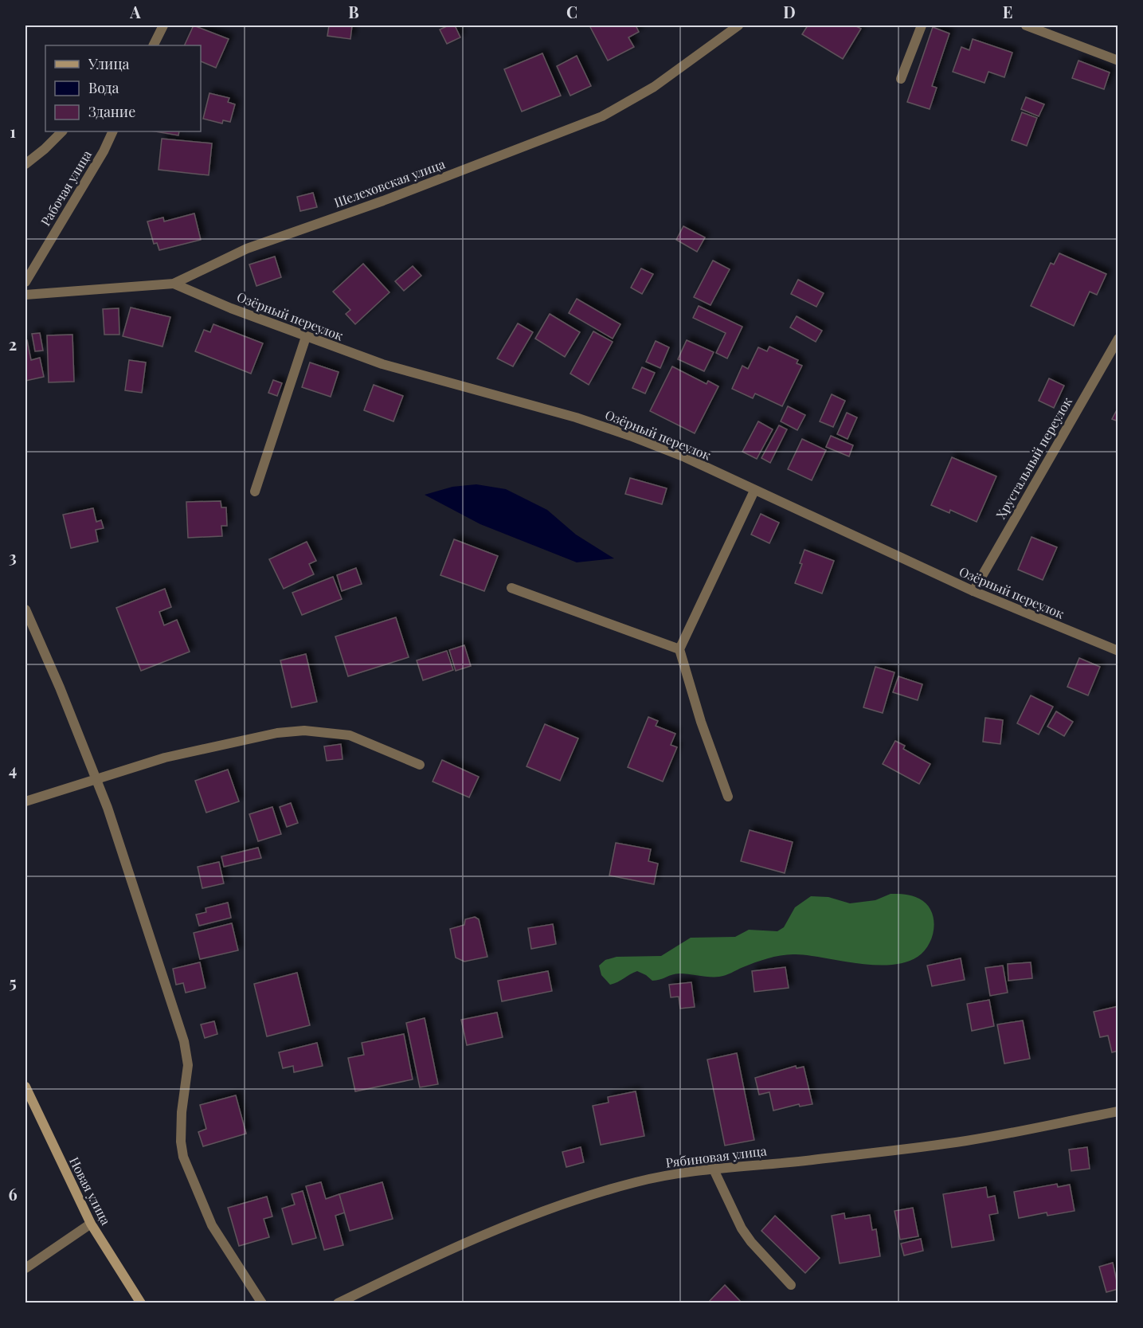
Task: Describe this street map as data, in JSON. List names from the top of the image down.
{
  "streets": {
    "main road": ["Новая улица"],
    "street": [
      "Шелеховская улица",
      "Рабочая улица",
      "Озёрный переулок",
      "Хрустальный переулок",
      "Рябиновая улица"
    ]
  },
  "crossings": [
    ["Шелеховская улица", "Озёрный переулок"],
    ["Озёрный переулок", "Хрустальный переулок"]
  ],
  "legend": ["Улица", "Вода", "Здание"],
  "grid": {
    "columns": [
      "A",
      "B",
      "C",
      "D",
      "E"
    ],
    "rows": [
      "1",
      "2",
      "3",
      "4",
      "5",
      "6"
    ]
  }
}
